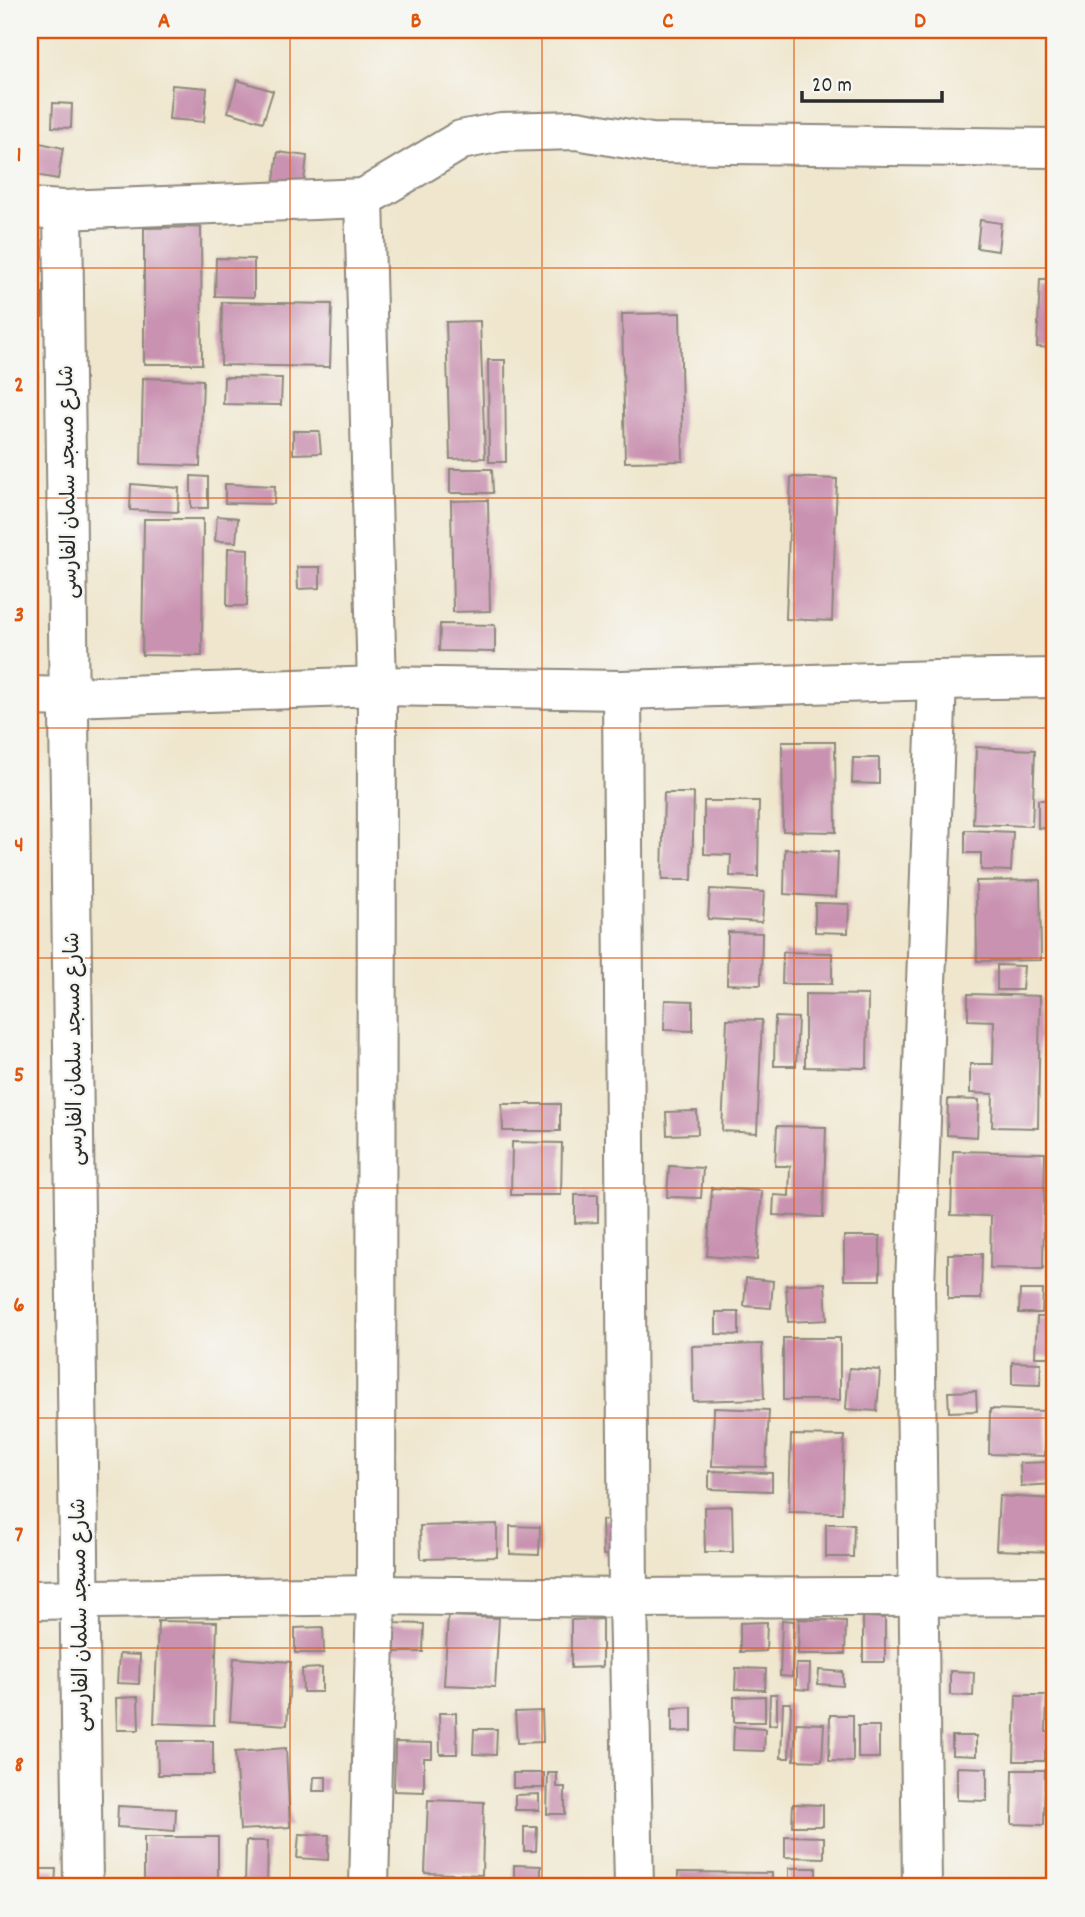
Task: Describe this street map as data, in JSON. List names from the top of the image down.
{
  "streets": {
    "street": ["شارع مسجد سلمان الفارسى"]
  },
  "scale_bar": "20 m",
  "grid": {
    "columns": [
      "A",
      "B",
      "C",
      "D"
    ],
    "rows": [
      "1",
      "2",
      "3",
      "4",
      "5",
      "6",
      "7",
      "8"
    ]
  }
}
